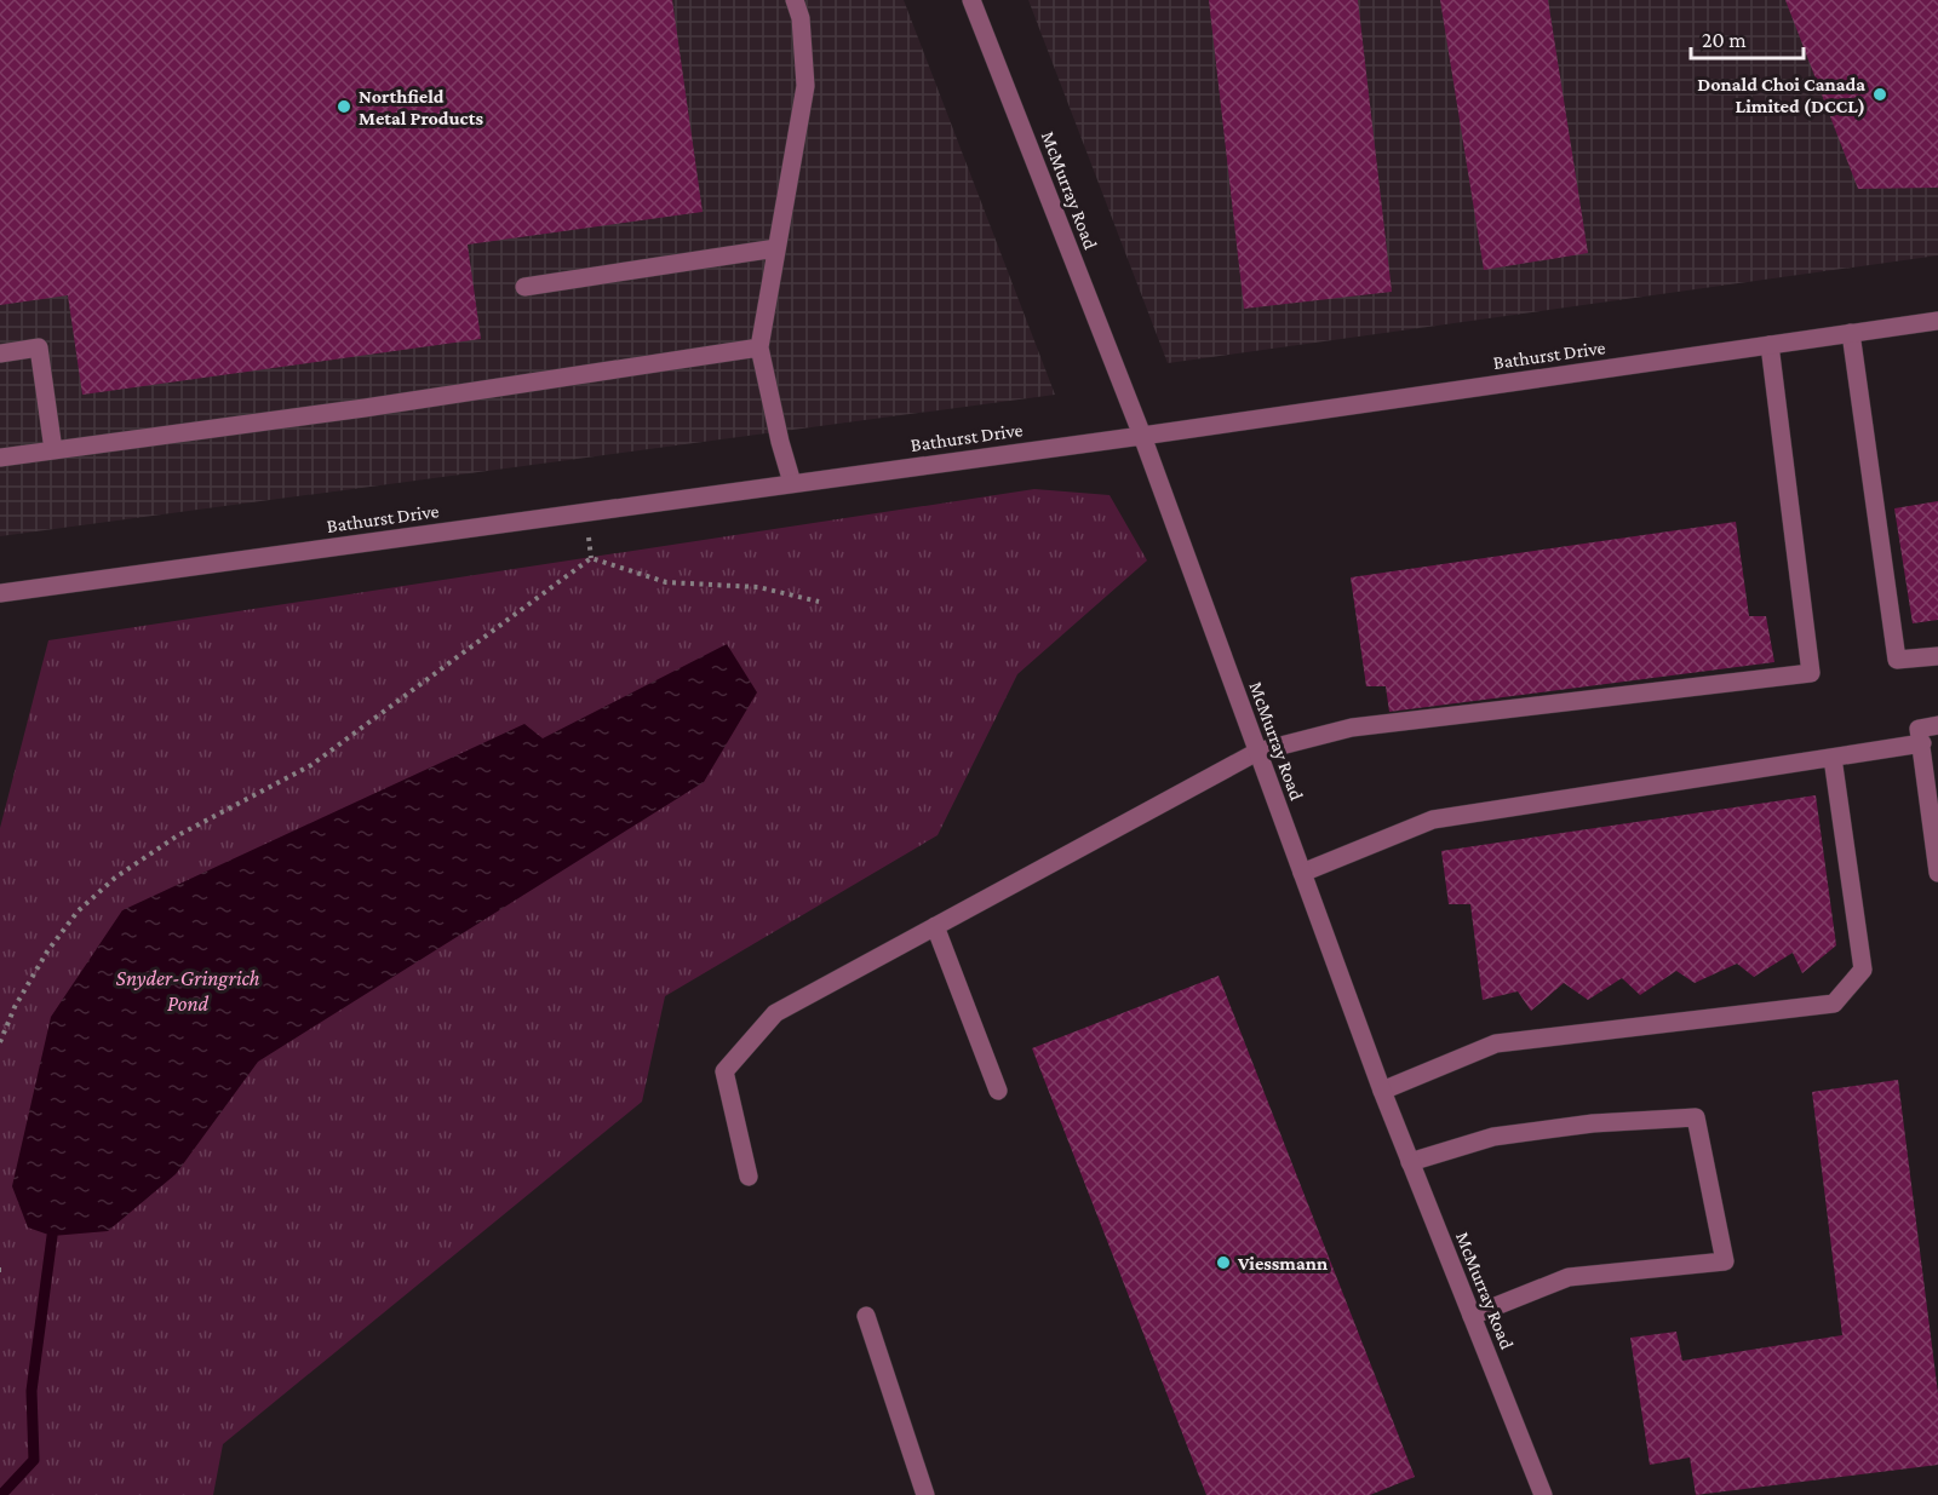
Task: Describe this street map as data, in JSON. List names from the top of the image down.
{
  "streets": {
    "street": ["McMurray Road", "Bathurst Drive"]
  },
  "crossings": [
    ["McMurray Road", "Bathurst Drive"]
  ],
  "water": ["Snyder-Gringrich Pond"],
  "places": ["Donald Choi Canada Limited (DCCL)", "Northfield Metal Products", "Viessmann"],
  "scale_bar": "20 m"
}
